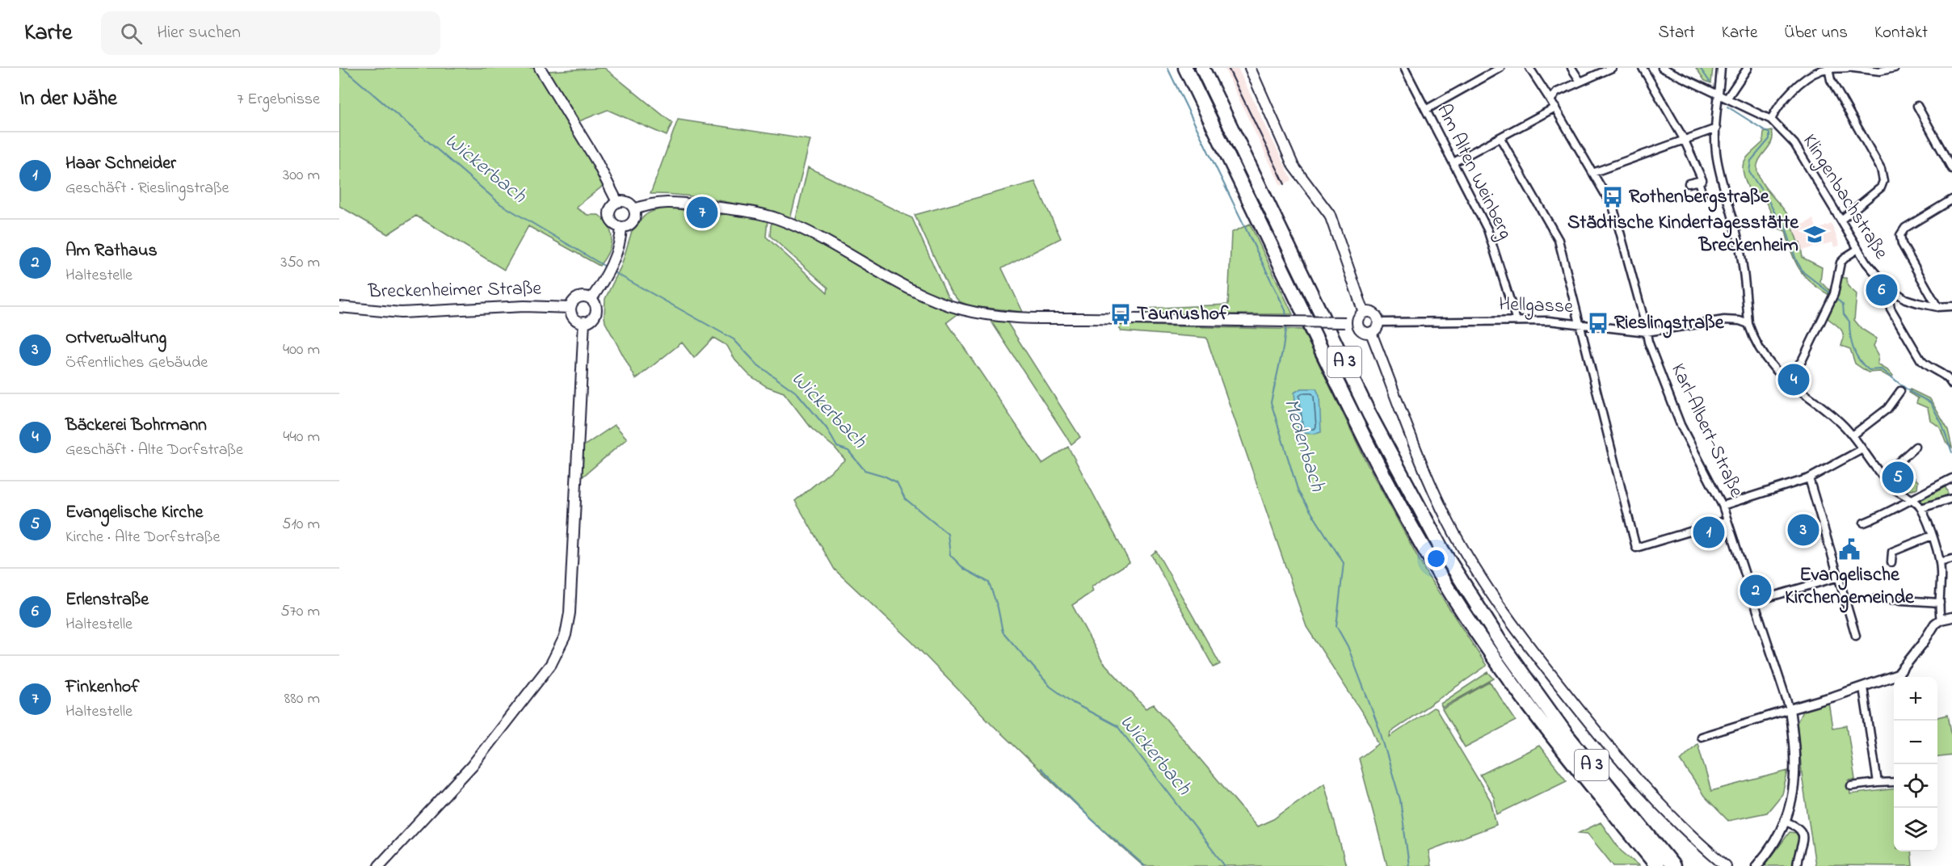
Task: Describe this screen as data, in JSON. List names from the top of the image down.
{
  "streets": {
    "highway": ["A 3"],
    "main road": ["Breckenheimer Straße"],
    "street": [
      "Am Alten Weinberg",
      "Klingenbachstraße",
      "Hellgasse",
      "Karl-Albert-Straße"
    ]
  },
  "crossings": [
    ["Am Alten Weinberg", "Hellgasse"],
    ["Hellgasse", "Karl-Albert-Straße"]
  ],
  "water": ["Wickerbach", "Medenbach"],
  "places": {
    "bus stop": ["Rothenbergstraße", "Taunushof", "Rieslingstraße"],
    "school or university": ["Städtische Kindertagesstätte Breckenheim"],
    "public building": ["Evangelische Kirchengemeinde"]
  },
  "page": {
    "header": "Karte",
    "search": "Hier suchen",
    "nav": [
      "Start",
      "Karte",
      "Über uns",
      "Kontakt"
    ],
    "heading": ["In der Nähe", "7 Ergebnisse"],
    "list": [
      {
        "mark": "1",
        "name": "Haar Schneider",
        "note": "Geschäft · Rieslingstraße",
        "value": "300 m"
      },
      {
        "mark": "2",
        "name": "Am Rathaus",
        "note": "Haltestelle",
        "value": "350 m"
      },
      {
        "mark": "3",
        "name": "Ortverwaltung",
        "note": "Öffentliches Gebäude",
        "value": "400 m"
      },
      {
        "mark": "4",
        "name": "Bäckerei Bohrmann",
        "note": "Geschäft · Alte Dorfstraße",
        "value": "440 m"
      },
      {
        "mark": "5",
        "name": "Evangelische Kirche",
        "note": "Kirche · Alte Dorfstraße",
        "value": "510 m"
      },
      {
        "mark": "6",
        "name": "Erlenstraße",
        "note": "Haltestelle",
        "value": "570 m"
      },
      {
        "mark": "7",
        "name": "Finkenhof",
        "note": "Haltestelle",
        "value": "880 m"
      }
    ],
    "pins": [
      "7",
      "6",
      "4",
      "5",
      "3",
      "1",
      "2"
    ],
    "map_buttons": ["+", "−"]
  }
}
